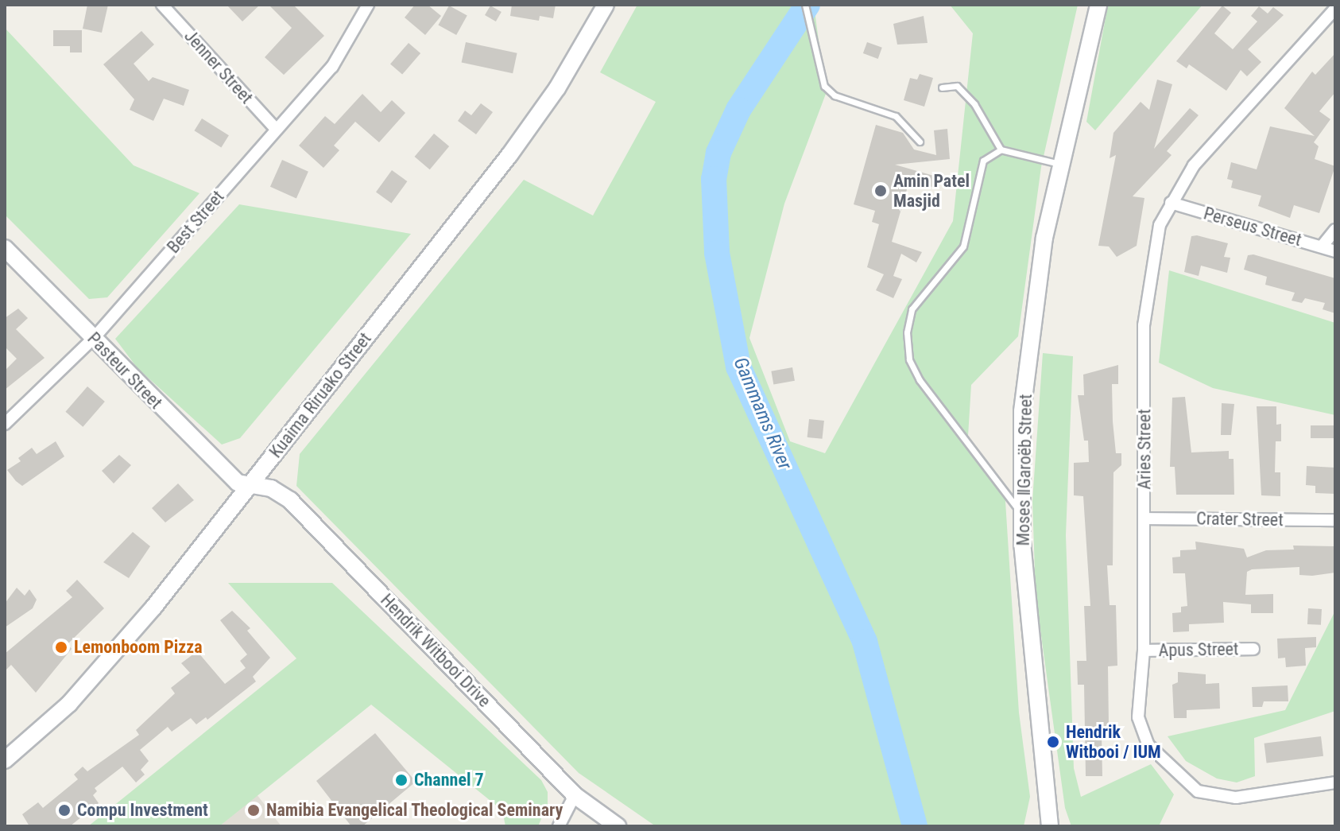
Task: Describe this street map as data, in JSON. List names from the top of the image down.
{
  "streets": {
    "street": [
      "Jenner Street",
      "Best Street",
      "Perseus Street",
      "Pasteur Street",
      "Kuaima Riruako Street",
      "Aries Street",
      "Moses ǁGaroëb Street",
      "Crater Street",
      "Apus Street",
      "Hendrik Witbooi Drive"
    ]
  },
  "crossings": [
    ["Jenner Street", "Best Street"],
    ["Best Street", "Pasteur Street"],
    ["Perseus Street", "Aries Street"],
    ["Pasteur Street", "Kuaima Riruako Street"],
    ["Pasteur Street", "Hendrik Witbooi Drive"],
    ["Kuaima Riruako Street", "Hendrik Witbooi Drive"],
    ["Aries Street", "Crater Street"],
    ["Aries Street", "Apus Street"]
  ],
  "water": ["Gammams River"],
  "places": [
    "Amin Patel Masjid",
    "Lemonboom Pizza",
    "Hendrik Witbooi / IUM",
    "Channel 7",
    "Compu Investment",
    "Namibia Evangelical Theological Seminary"
  ]
}
